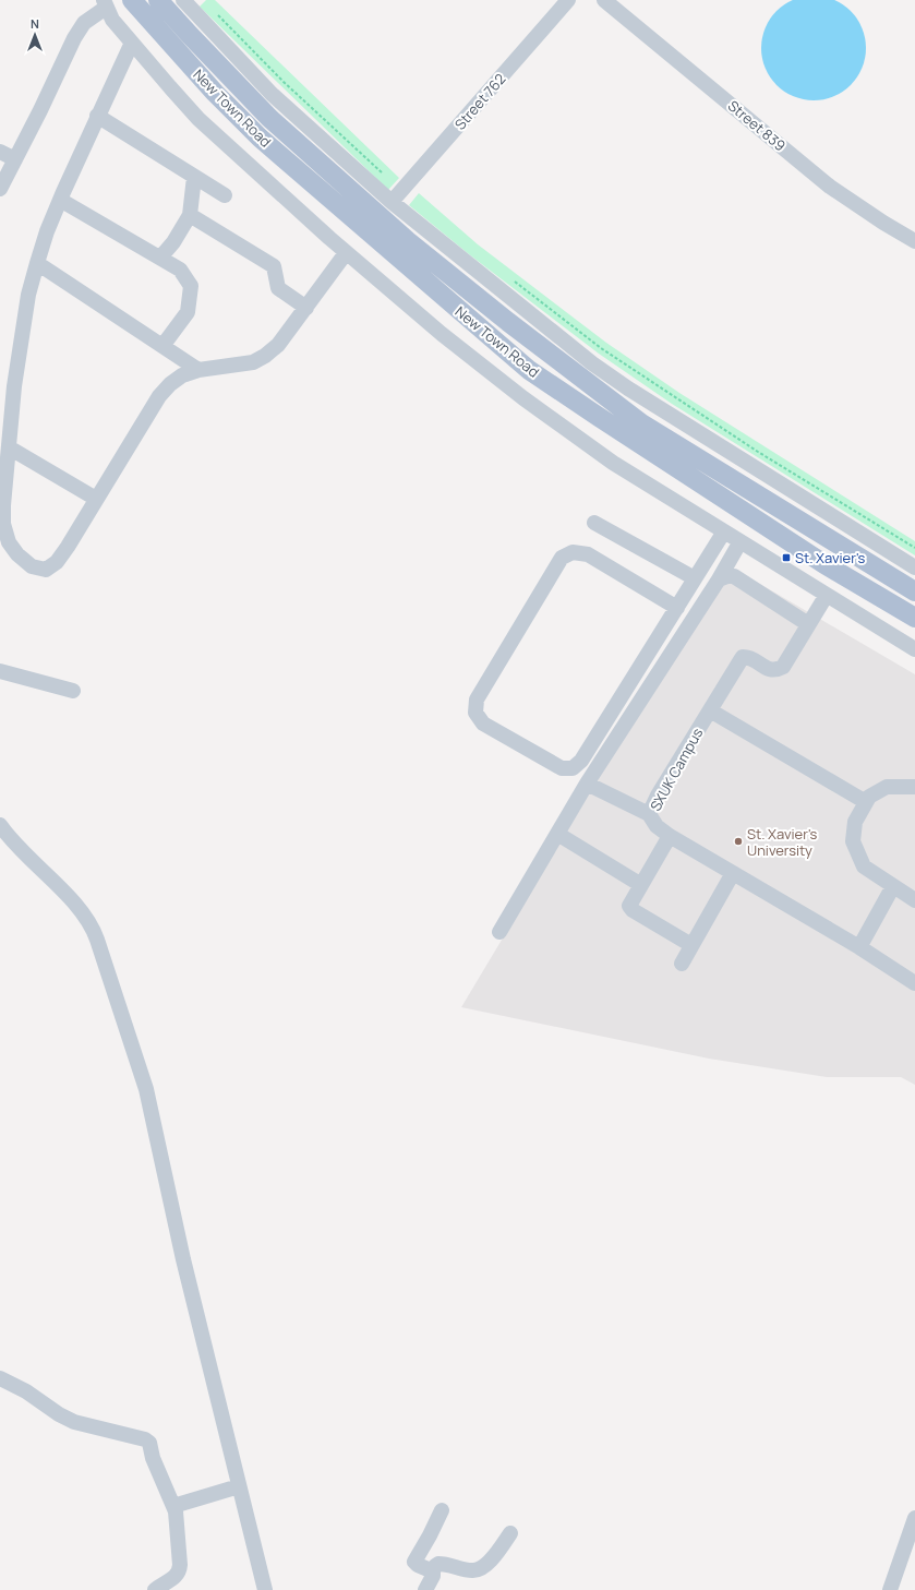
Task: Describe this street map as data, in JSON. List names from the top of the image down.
{
  "streets": {
    "main road": ["New Town Road"],
    "street": ["Street 762", "Street 839", "SXUK Campus"]
  },
  "places": {
    "transit": ["St. Xavier's"],
    "other": ["St. Xavier's University"]
  },
  "north": "top"
}
